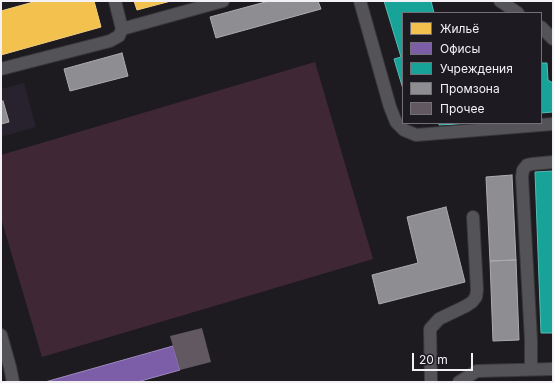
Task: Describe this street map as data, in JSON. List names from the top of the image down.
{
  "legend": [
    "Жильё",
    "Офисы",
    "Учреждения",
    "Промзона",
    "Прочее"
  ],
  "scale_bar": "20 m"
}
